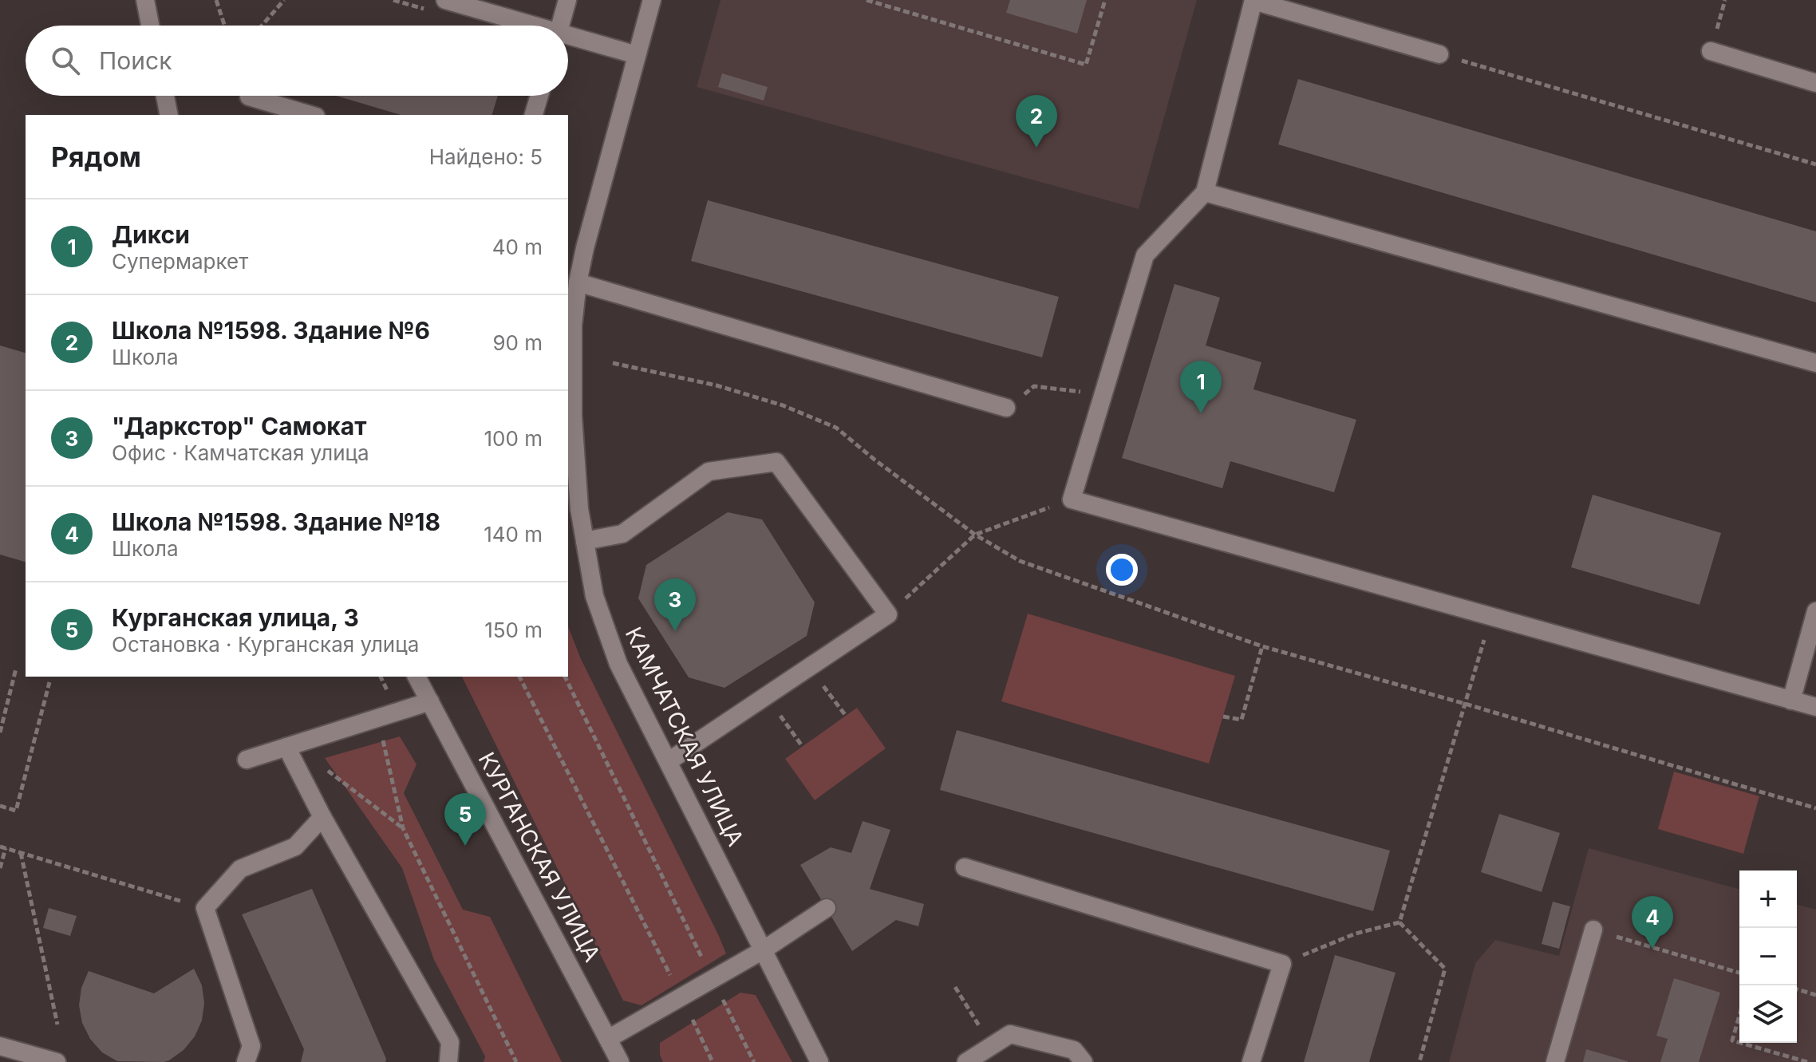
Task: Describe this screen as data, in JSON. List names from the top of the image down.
{
  "streets": {
    "street": ["КАМЧАТСКАЯ УЛИЦА", "КУРГАНСКАЯ УЛИЦА"]
  },
  "page": {
    "search": "Поиск",
    "pins": [
      "2",
      "1",
      "3",
      "5",
      "4"
    ],
    "heading": ["Рядом", "Найдено: 5"],
    "list": [
      {
        "mark": "1",
        "name": "Дикси",
        "note": "Супермаркет",
        "value": "40 m"
      },
      {
        "mark": "2",
        "name": "Школа №1598. Здание №6",
        "note": "Школа",
        "value": "90 m"
      },
      {
        "mark": "3",
        "name": "\"Даркстор\" Самокат",
        "note": "Офис · Камчатская улица",
        "value": "100 m"
      },
      {
        "mark": "4",
        "name": "Школа №1598. Здание №18",
        "note": "Школа",
        "value": "140 m"
      },
      {
        "mark": "5",
        "name": "Курганская улица, 3",
        "note": "Остановка · Курганская улица",
        "value": "150 m"
      }
    ],
    "map_buttons": ["+", "−"]
  }
}
